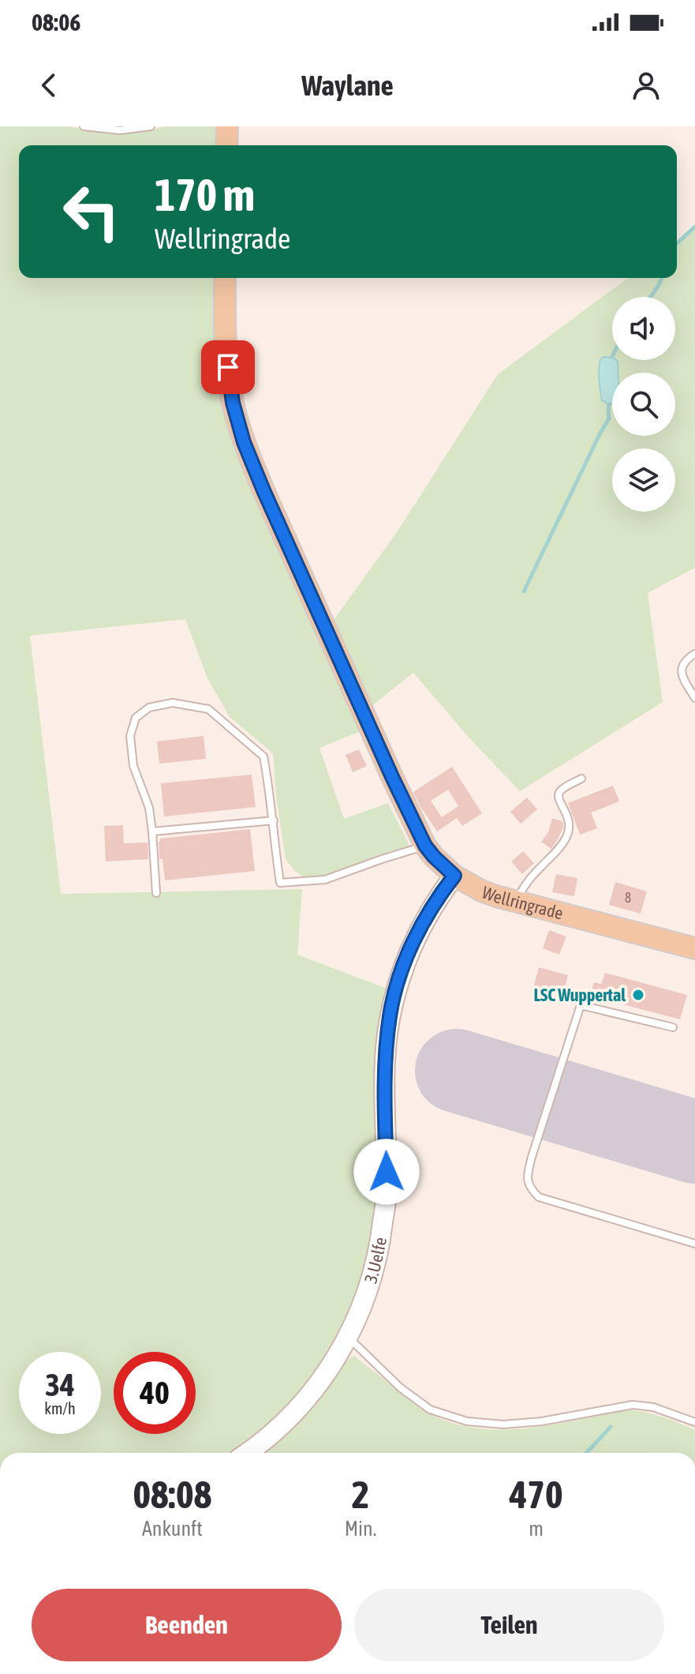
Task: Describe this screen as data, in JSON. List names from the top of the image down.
{
  "streets": {
    "main road": ["Wellringrade"],
    "street": ["3.Uelfe"]
  },
  "crossings": [
    ["Wellringrade", "3.Uelfe"]
  ],
  "places": ["LSC Wuppertal"],
  "house_numbers": ["8"],
  "page": {
    "status": "08:06",
    "header": "Waylane",
    "turn": ["170 m", "Wellringrade"],
    "speed": "34 km/h",
    "limit": "40",
    "eta": [
      "08:08",
      "Ankunft",
      "2",
      "Min.",
      "470",
      "m"
    ],
    "buttons": ["Beenden", "Teilen"]
  }
}
